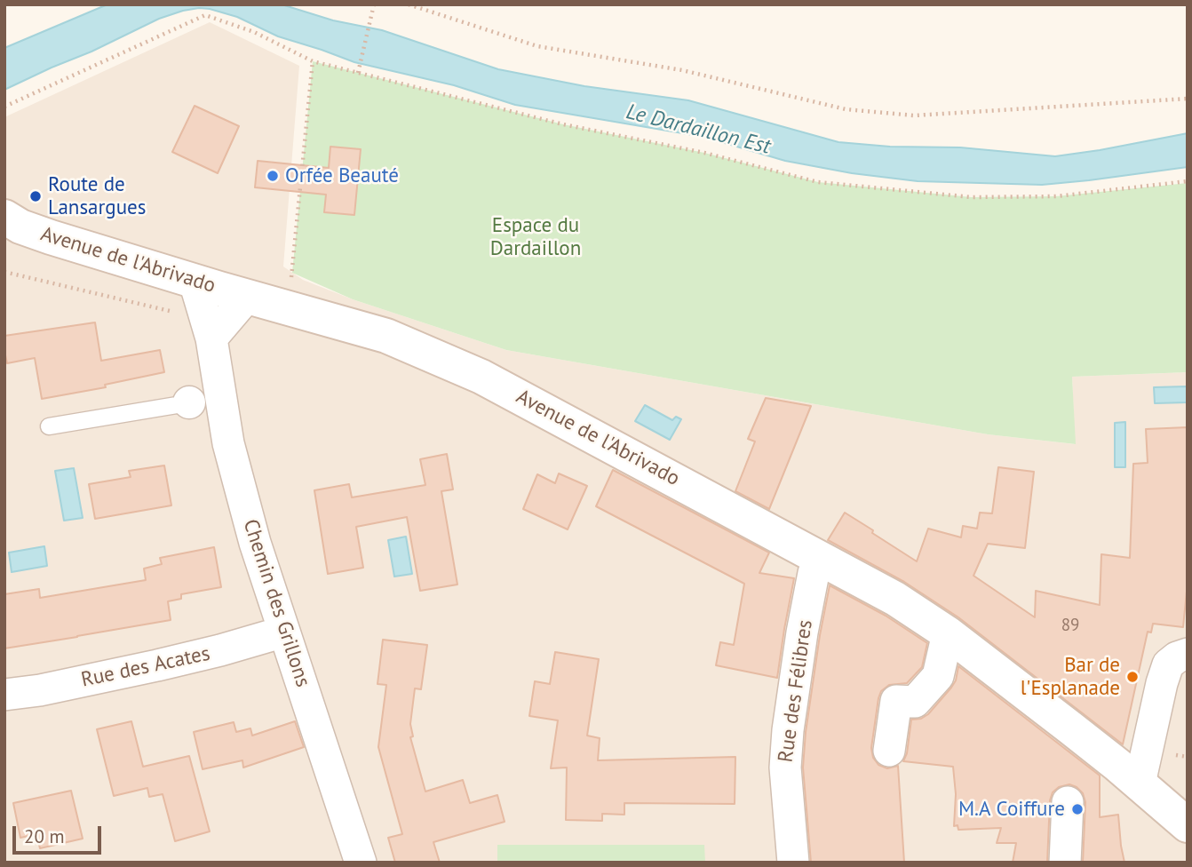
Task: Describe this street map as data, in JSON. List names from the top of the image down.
{
  "streets": {
    "main road": ["Avenue de l'Abrivado"],
    "street": ["Chemin des Grillons", "Rue des Acates", "Rue des Félibres"]
  },
  "crossings": [
    ["Avenue de l'Abrivado", "Chemin des Grillons"],
    ["Avenue de l'Abrivado", "Rue des Félibres"],
    ["Chemin des Grillons", "Rue des Acates"]
  ],
  "water": ["Le Dardaillon Est"],
  "parks": ["Espace du Dardaillon"],
  "places": [
    "Orfée Beauté",
    "Route de Lansargues",
    "Bar de l'Esplanade",
    "M.A Coiffure"
  ],
  "house_numbers": ["89"],
  "scale_bar": "20 m"
}
